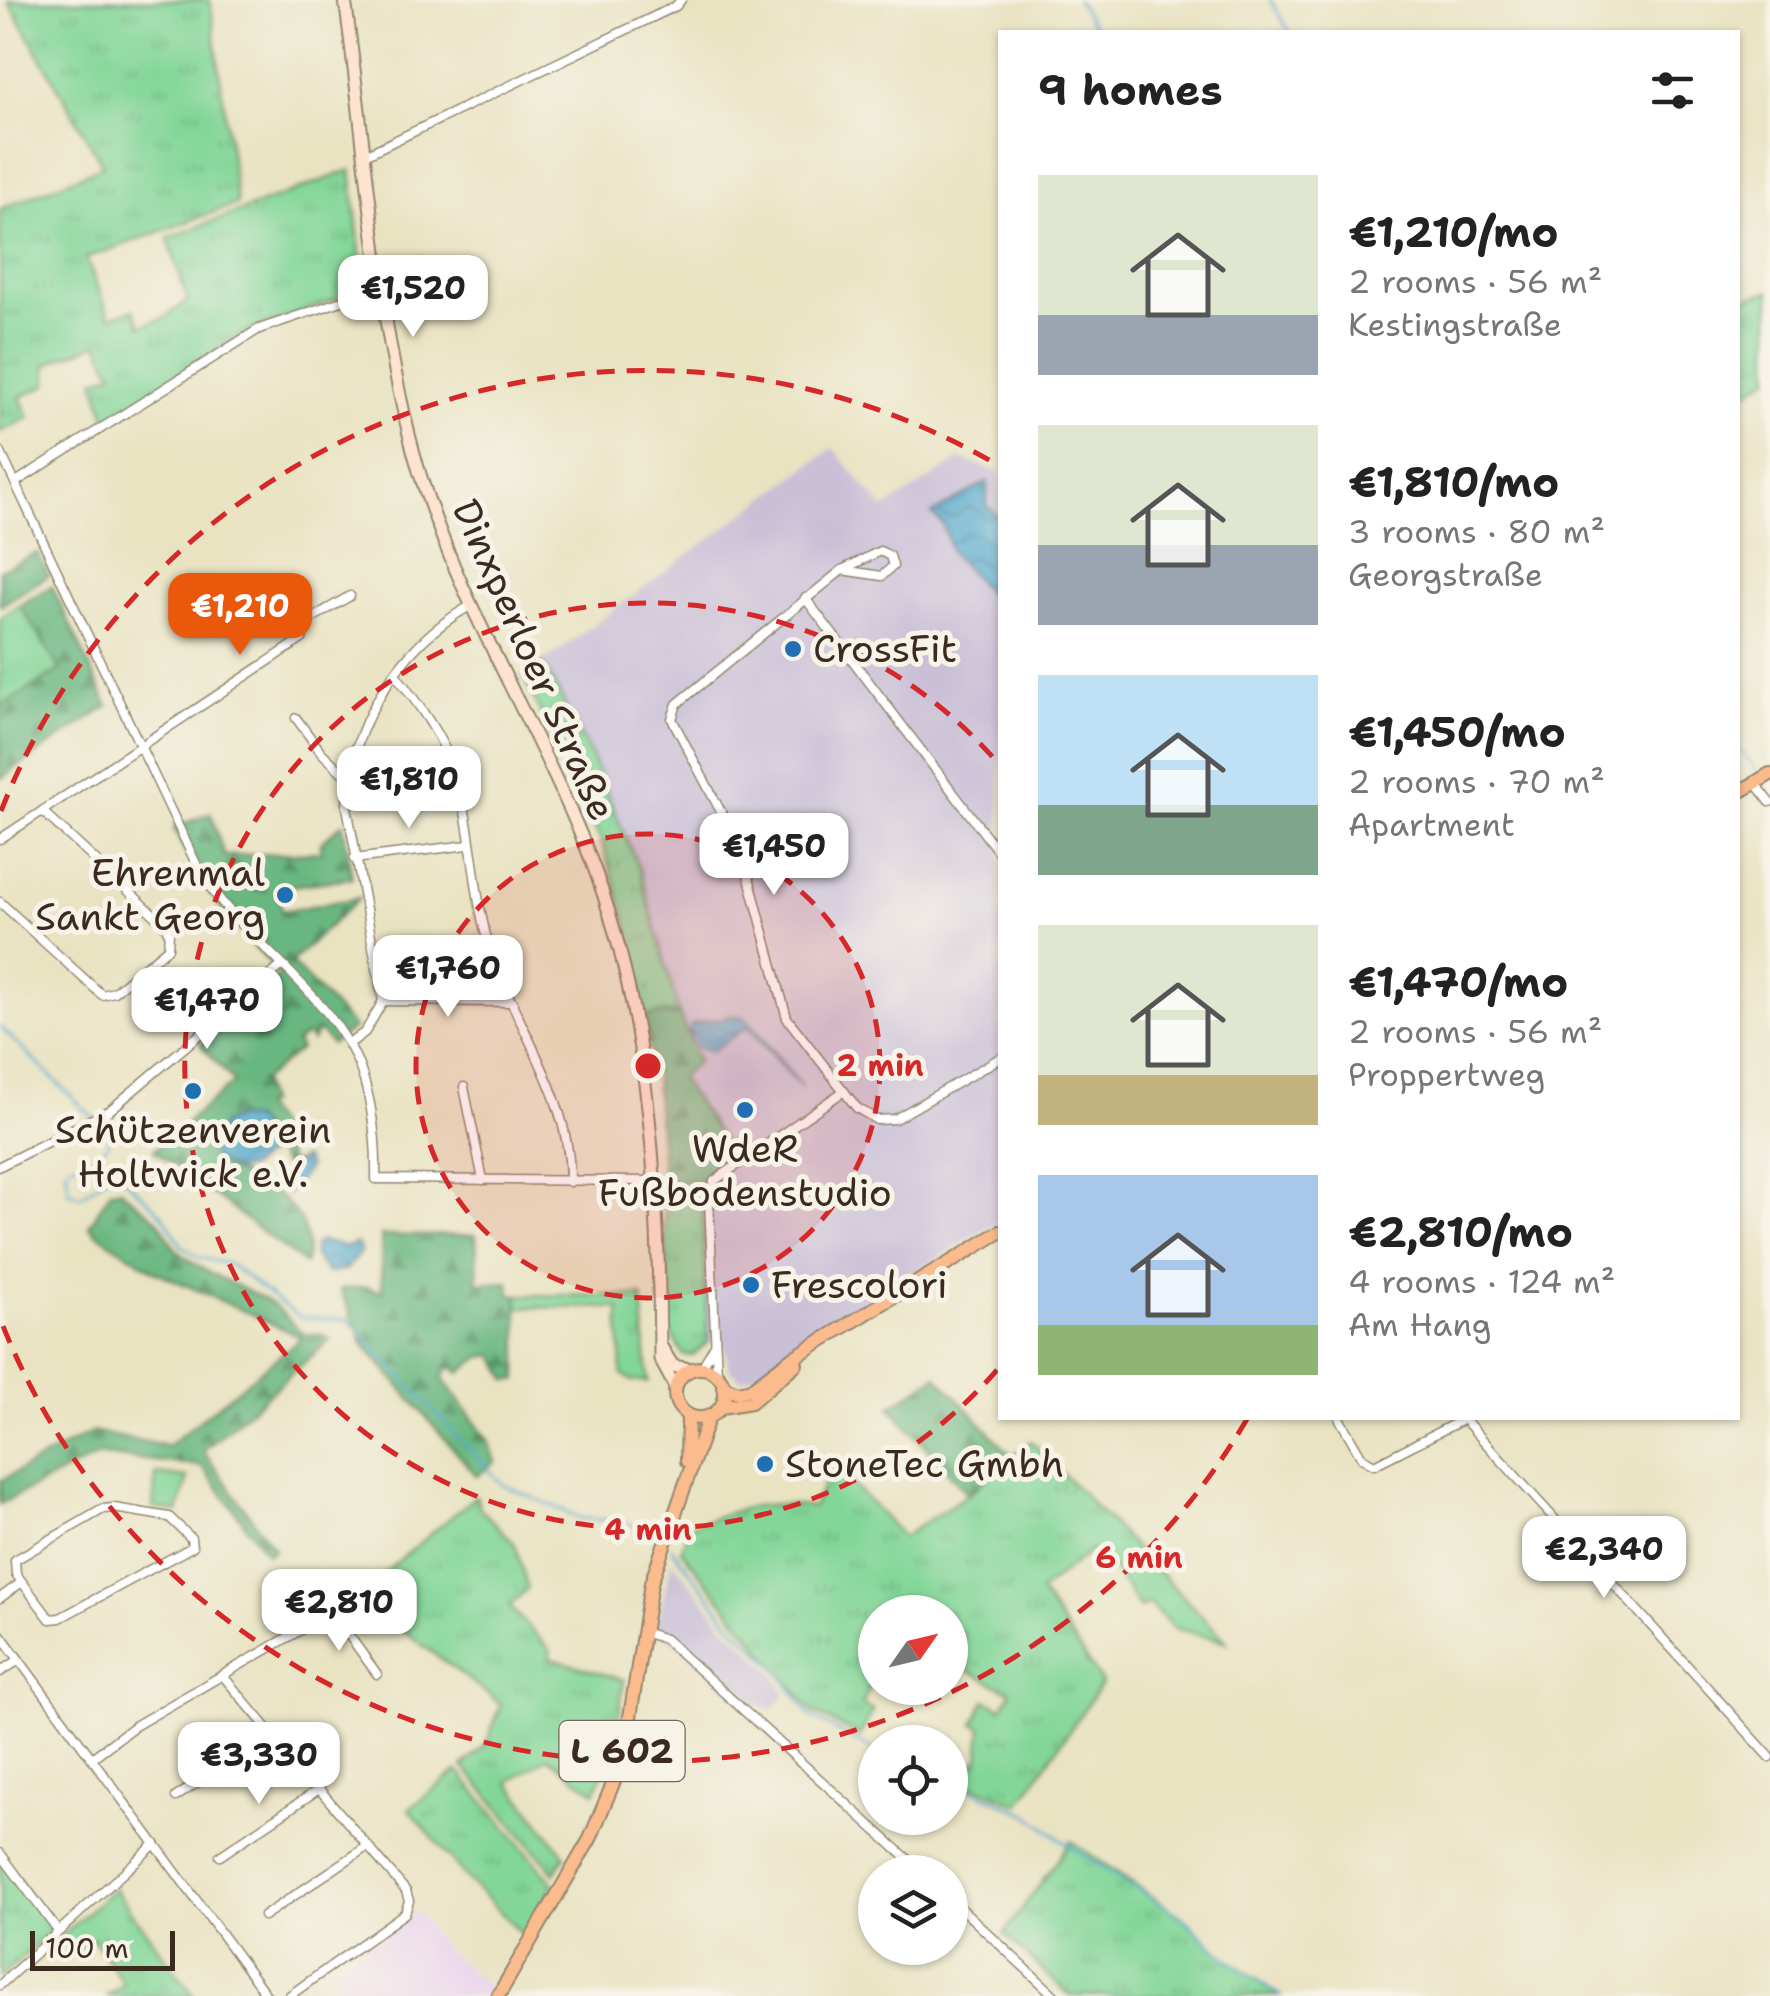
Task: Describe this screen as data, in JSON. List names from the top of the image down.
{
  "streets": {
    "main road": ["Dinxperloer Straße", "L 602"]
  },
  "crossings": [
    ["Dinxperloer Straße", "L 602"]
  ],
  "places": [
    "CrossFit",
    "Ehrenmal Sankt Georg",
    "Schützenverein Holtwick e.V.",
    "WdeR Fußbodenstudio",
    "Frescolori",
    "StoneTec Gmbh"
  ],
  "scale_bar": "100 m",
  "north": "top right",
  "page": {
    "heading": "9 homes",
    "list": [
      {
        "name": "€1,210/mo",
        "note": "2 rooms · 56 m² · Kestingstraße"
      },
      {
        "name": "€1,810/mo",
        "note": "3 rooms · 80 m² · Georgstraße"
      },
      {
        "name": "€1,450/mo",
        "note": "2 rooms · 70 m² · Apartment"
      },
      {
        "name": "€1,470/mo",
        "note": "2 rooms · 56 m² · Proppertweg"
      },
      {
        "name": "€2,810/mo",
        "note": "4 rooms · 124 m² · Am Hang"
      }
    ],
    "price": [
      "€1,520",
      "€1,210",
      "€1,810",
      "€1,450",
      "€1,760",
      "€1,470",
      "€2,340",
      "€2,810",
      "€3,330"
    ],
    "scale": "100 m"
  },
  "rings": ["2 min", "4 min", "6 min"]
}
